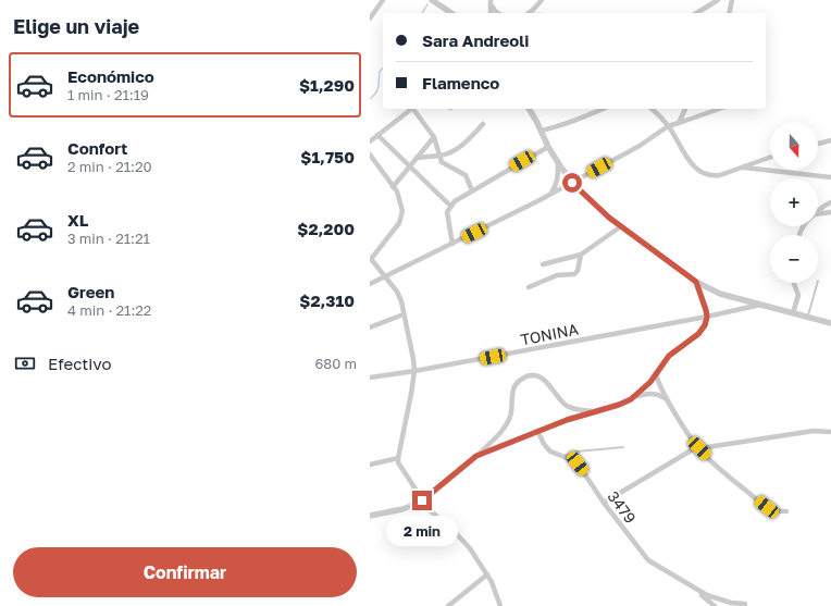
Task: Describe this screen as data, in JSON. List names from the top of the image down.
{
  "streets": {
    "street": ["TONINA", "3479"]
  },
  "north": "bottom",
  "page": {
    "heading": "Elige un viaje",
    "banner": ["Sara Andreoli", "Flamenco"],
    "list": [
      {
        "name": "Económico",
        "note": "1 min · 21:19",
        "value": "$1,290"
      },
      {
        "name": "Confort",
        "note": "2 min · 21:20",
        "value": "$1,750"
      },
      {
        "name": "XL",
        "note": "3 min · 21:21",
        "value": "$2,200"
      },
      {
        "name": "Green",
        "note": "4 min · 21:22",
        "value": "$2,310"
      }
    ],
    "map_buttons": ["+", "−"],
    "pay": ["Efectivo", "680 m"],
    "bubble": "2 min",
    "buttons": "Confirmar"
  }
}
